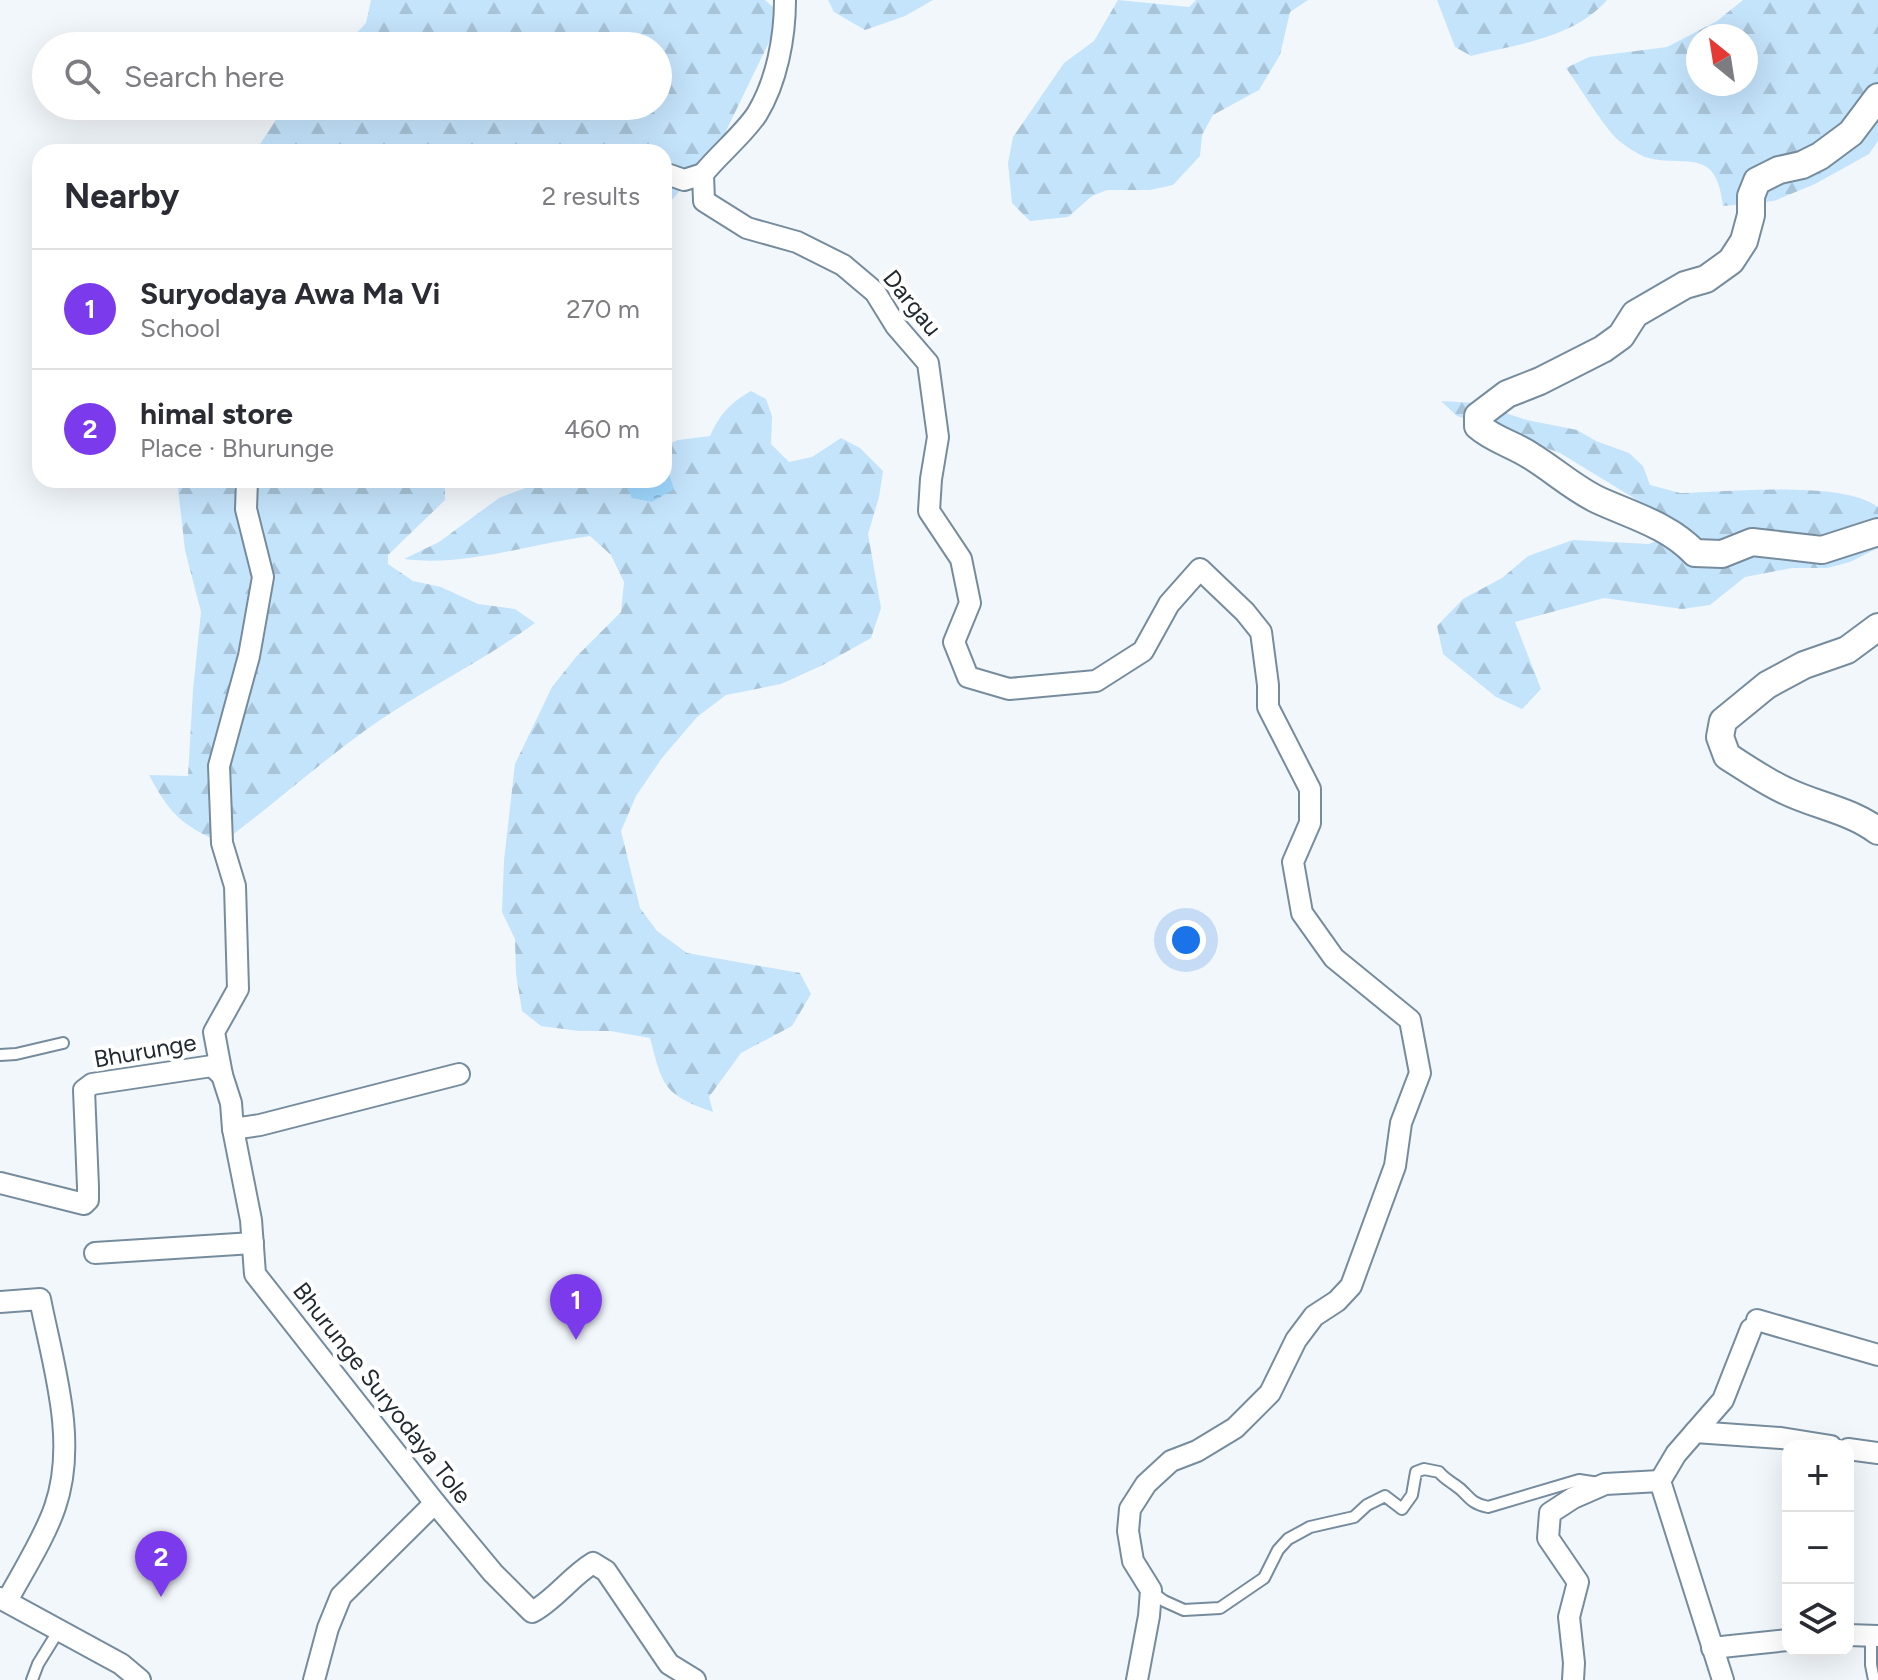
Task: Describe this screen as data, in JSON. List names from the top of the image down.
{
  "streets": {
    "street": ["Dargau", "Bhurunge", "Bhurunge Suryodaya Tole"]
  },
  "crossings": [
    ["Bhurunge", "Bhurunge Suryodaya Tole"]
  ],
  "north": "top left",
  "page": {
    "search": "Search here",
    "heading": ["Nearby", "2 results"],
    "list": [
      {
        "mark": "1",
        "name": "Suryodaya Awa Ma Vi",
        "note": "School",
        "value": "270 m"
      },
      {
        "mark": "2",
        "name": "himal store",
        "note": "Place · Bhurunge",
        "value": "460 m"
      }
    ],
    "pins": ["1", "2"],
    "map_buttons": ["+", "−"]
  }
}
